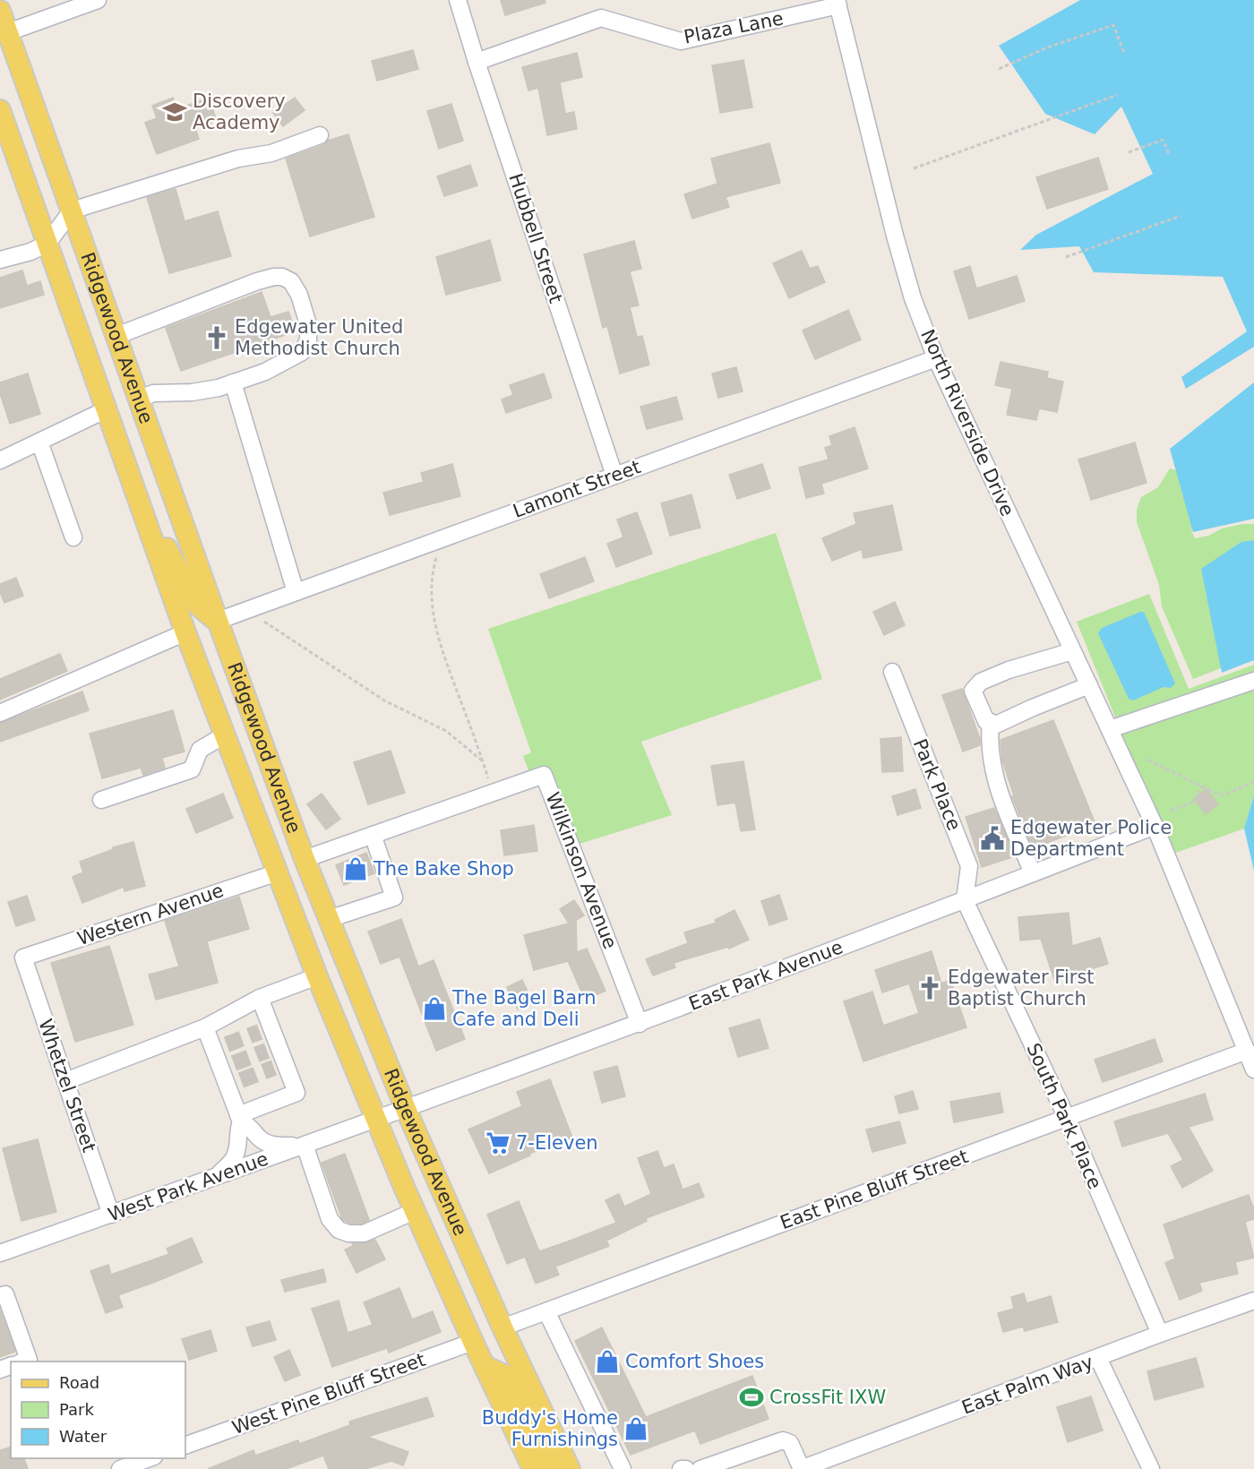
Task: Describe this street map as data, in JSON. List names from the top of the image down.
{
  "streets": {
    "main road": ["Ridgewood Avenue"],
    "street": [
      "Plaza Lane",
      "Hubbell Street",
      "North Riverside Drive",
      "Lamont Street",
      "Park Place",
      "Wilkinson Avenue",
      "Western Avenue",
      "East Park Avenue",
      "Whetzel Street",
      "South Park Place",
      "West Park Avenue",
      "East Pine Bluff Street",
      "East Palm Way",
      "West Pine Bluff Street"
    ]
  },
  "crossings": [
    ["Plaza Lane", "Hubbell Street"],
    ["Plaza Lane", "North Riverside Drive"],
    ["Hubbell Street", "Lamont Street"],
    ["Ridgewood Avenue", "Lamont Street"],
    ["Ridgewood Avenue", "Wilkinson Avenue"],
    ["Ridgewood Avenue", "Western Avenue"],
    ["Ridgewood Avenue", "East Park Avenue"],
    ["Ridgewood Avenue", "West Park Avenue"],
    ["Ridgewood Avenue", "East Pine Bluff Street"],
    ["Ridgewood Avenue", "West Pine Bluff Street"],
    ["North Riverside Drive", "Lamont Street"],
    ["North Riverside Drive", "East Park Avenue"],
    ["North Riverside Drive", "East Pine Bluff Street"],
    ["Park Place", "East Park Avenue"],
    ["Park Place", "South Park Place"],
    ["Wilkinson Avenue", "East Park Avenue"],
    ["Western Avenue", "Whetzel Street"],
    ["East Park Avenue", "South Park Place"],
    ["East Park Avenue", "West Park Avenue"],
    ["Whetzel Street", "West Park Avenue"],
    ["South Park Place", "East Pine Bluff Street"],
    ["South Park Place", "East Palm Way"]
  ],
  "places": {
    "school or university": ["Discovery Academy"],
    "church": ["Edgewater United Methodist Church", "Edgewater First Baptist Church"],
    "public building": ["Edgewater Police Department"],
    "shop": [
      "The Bake Shop",
      "The Bagel Barn Cafe and Deli",
      "Comfort Shoes",
      "Buddy's Home Furnishings"
    ],
    "supermarket": ["7-Eleven"],
    "sports": ["CrossFit IXW"]
  },
  "legend": ["Road", "Park", "Water"]
}
